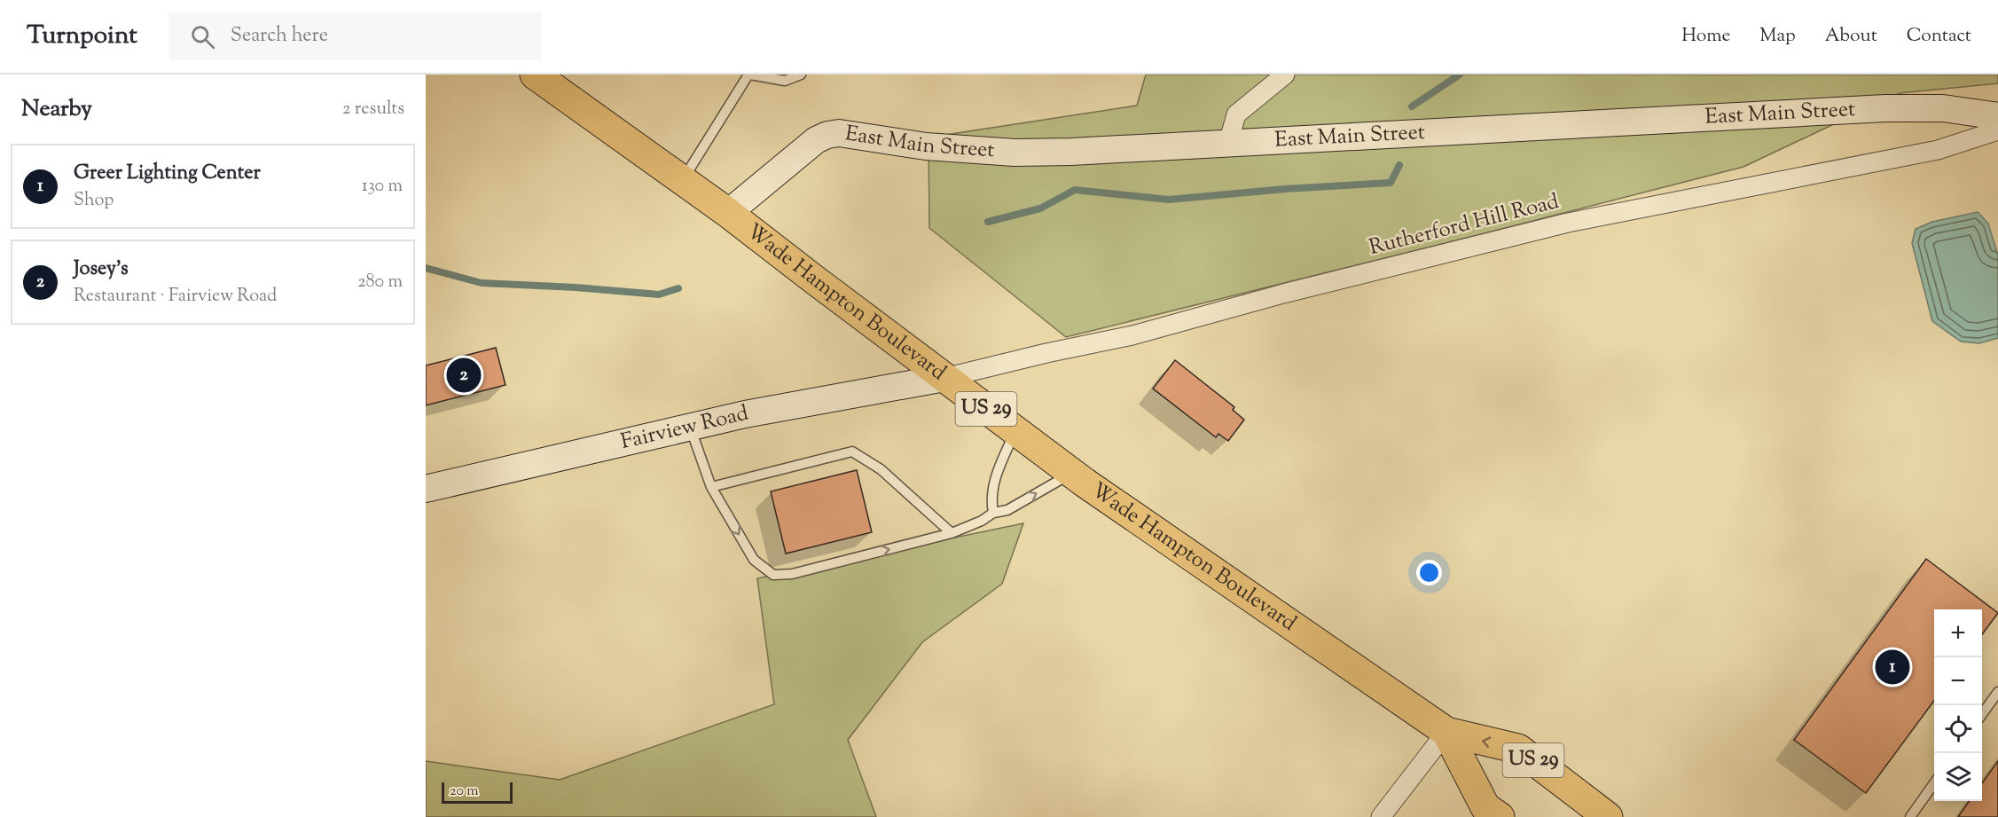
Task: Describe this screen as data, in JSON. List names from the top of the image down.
{
  "streets": {
    "main road": ["Wade Hampton Boulevard", "US 29"],
    "street": ["East Main Street", "Rutherford Hill Road", "Fairview Road"]
  },
  "crossings": [
    ["East Main Street", "Wade Hampton Boulevard"],
    ["Rutherford Hill Road", "Wade Hampton Boulevard"],
    ["Rutherford Hill Road", "Fairview Road"],
    ["Wade Hampton Boulevard", "Fairview Road"]
  ],
  "scale_bar": "20 m",
  "page": {
    "header": "Turnpoint",
    "search": "Search here",
    "nav": [
      "Home",
      "Map",
      "About",
      "Contact"
    ],
    "heading": ["Nearby", "2 results"],
    "list": [
      {
        "mark": "1",
        "name": "Greer Lighting Center",
        "note": "Shop",
        "value": "130 m"
      },
      {
        "mark": "2",
        "name": "Josey's",
        "note": "Restaurant · Fairview Road",
        "value": "280 m"
      }
    ],
    "pins": ["2", "1"],
    "map_buttons": ["+", "−"],
    "scale": "20 m"
  }
}
